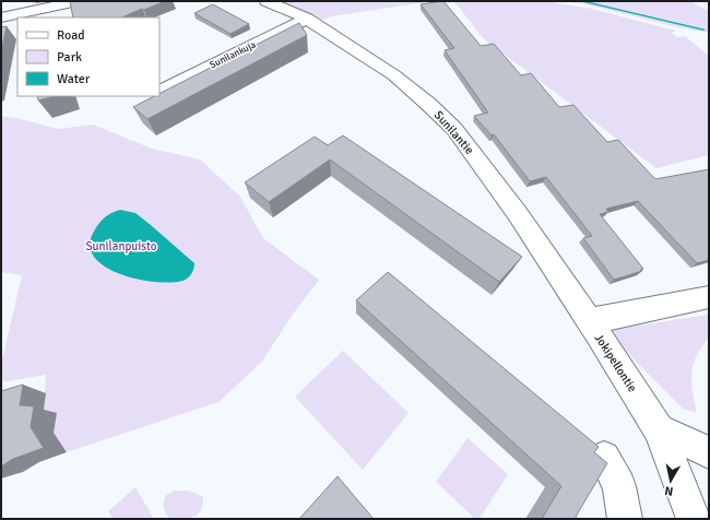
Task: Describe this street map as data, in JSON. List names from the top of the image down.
{
  "streets": {
    "street": ["Sunilankuja", "Sunilantie", "Jokipellontie"]
  },
  "crossings": [
    ["Sunilankuja", "Sunilantie"],
    ["Sunilantie", "Jokipellontie"]
  ],
  "parks": ["Sunilanpuisto"],
  "legend": ["Road", "Park", "Water"],
  "north": "bottom"
}
